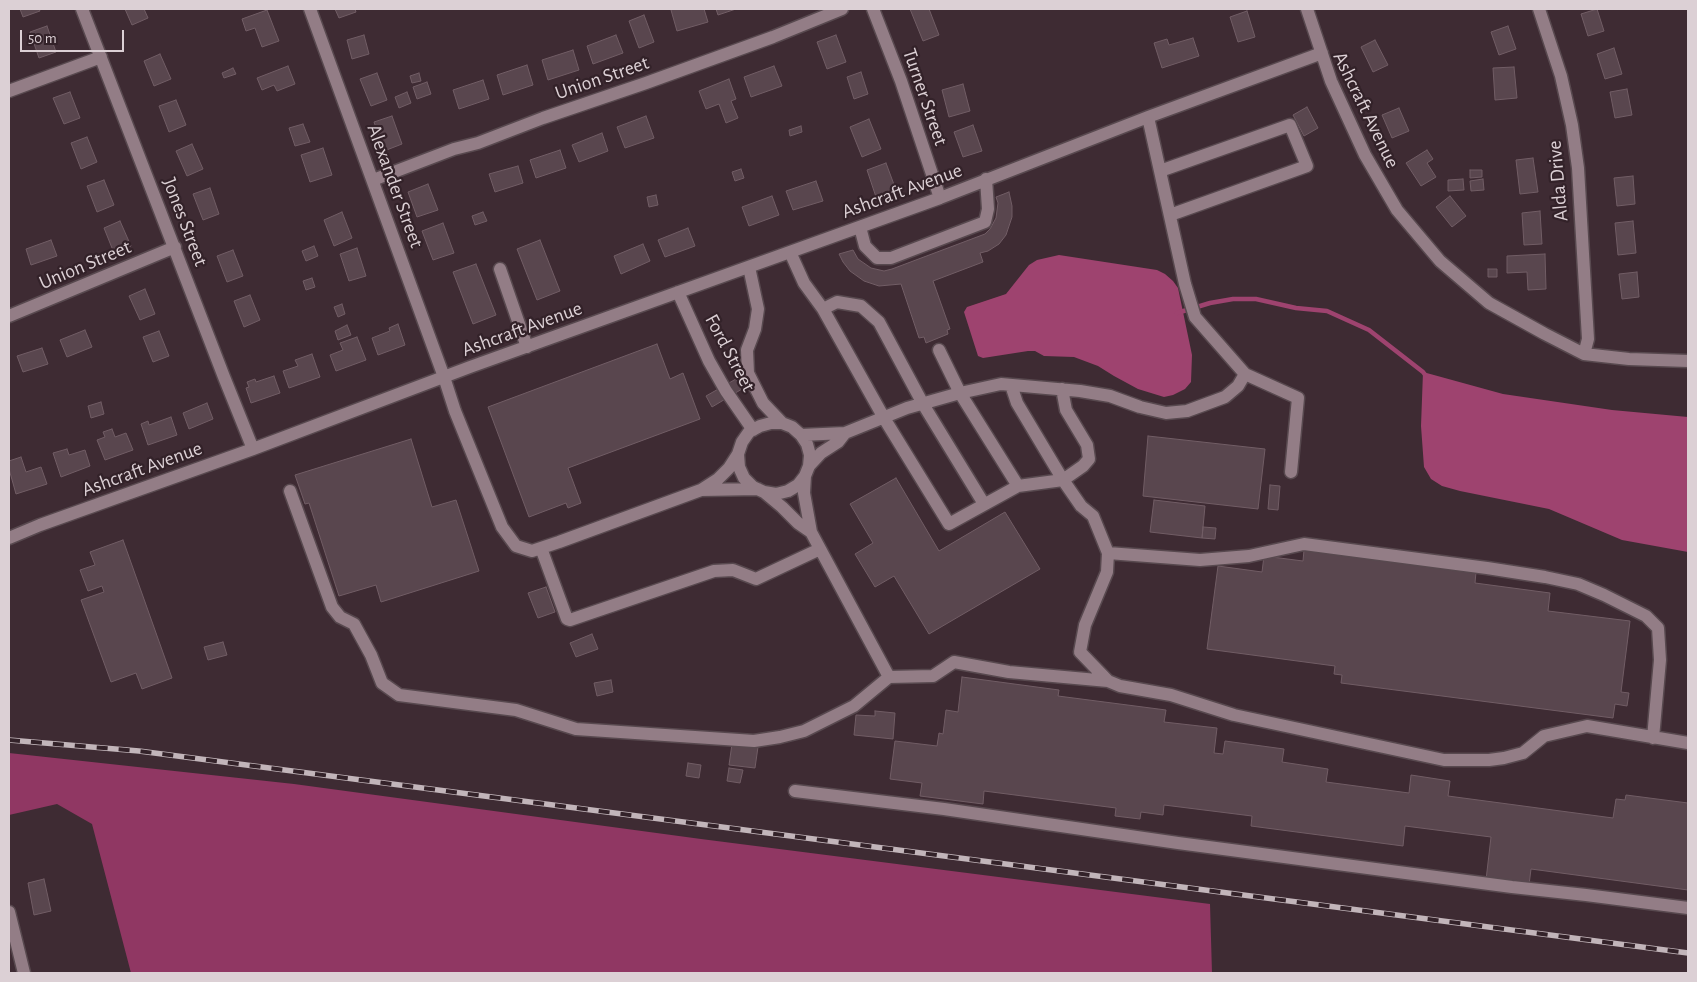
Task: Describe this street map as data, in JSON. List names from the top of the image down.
{
  "streets": {
    "street": [
      "Union Street",
      "Turner Street",
      "Ashcraft Avenue",
      "Alda Drive",
      "Alexander Street",
      "Jones Street",
      "Ford Street"
    ]
  },
  "crossings": [
    ["Union Street", "Alexander Street"],
    ["Union Street", "Jones Street"],
    ["Turner Street", "Ashcraft Avenue"],
    ["Ashcraft Avenue", "Alda Drive"],
    ["Ashcraft Avenue", "Alexander Street"],
    ["Ashcraft Avenue", "Jones Street"],
    ["Ashcraft Avenue", "Ford Street"]
  ],
  "scale_bar": "50 m"
}
